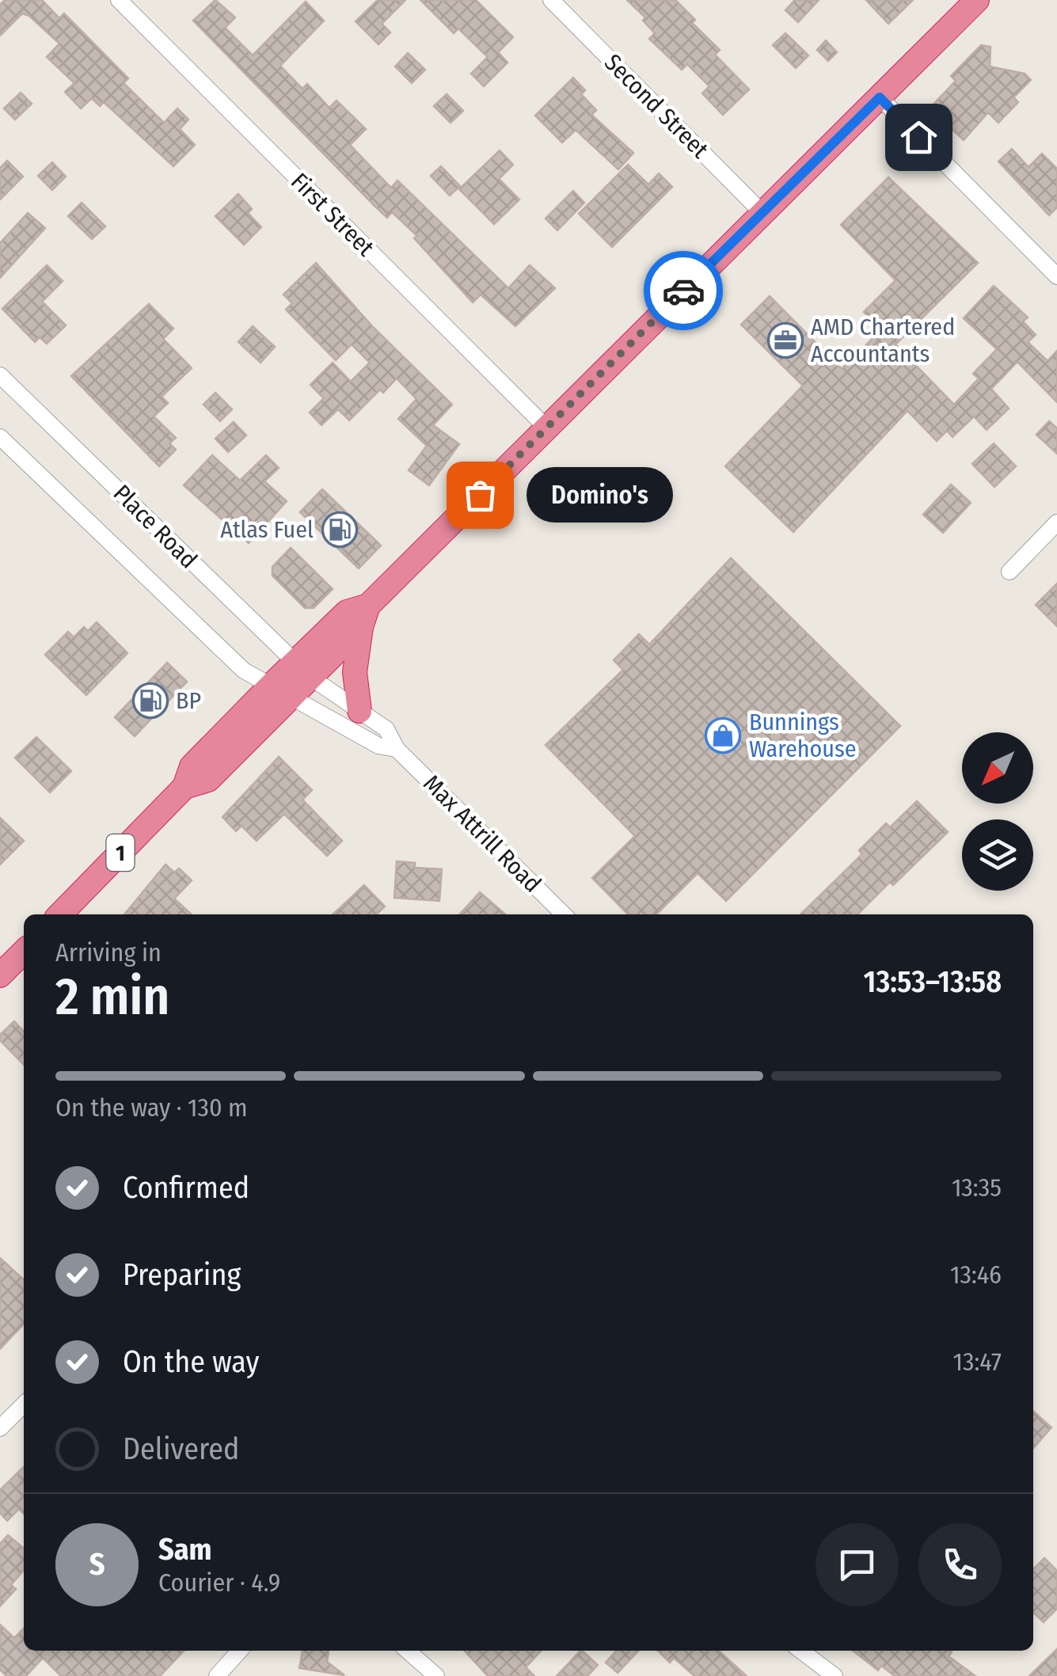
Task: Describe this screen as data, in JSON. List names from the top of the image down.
{
  "streets": {
    "highway": ["1"],
    "street": [
      "Second Street",
      "First Street",
      "Place Road",
      "Max Attrill Road"
    ]
  },
  "crossings": [
    ["Second Street", "1"],
    ["First Street", "1"],
    ["Place Road", "Max Attrill Road"],
    ["Place Road", "1"],
    ["Max Attrill Road", "1"]
  ],
  "places": {
    "office": ["AMD Chartered Accountants"],
    "other": ["Domino's"],
    "fuel station": ["Atlas Fuel", "BP"],
    "shop": ["Bunnings Warehouse"]
  },
  "north": "bottom left",
  "page": {
    "bubble": "Domino's",
    "heading": ["2 min", "Arriving in", "13:53–13:58"],
    "panel": ["Sam", "Courier · 4.9"],
    "bar": "On the way · 130 m",
    "list": [
      ["Confirmed", "13:35"],
      ["Preparing", "13:46"],
      ["On the way", "13:47"],
      "Delivered"
    ],
    "round": "S"
  }
}
